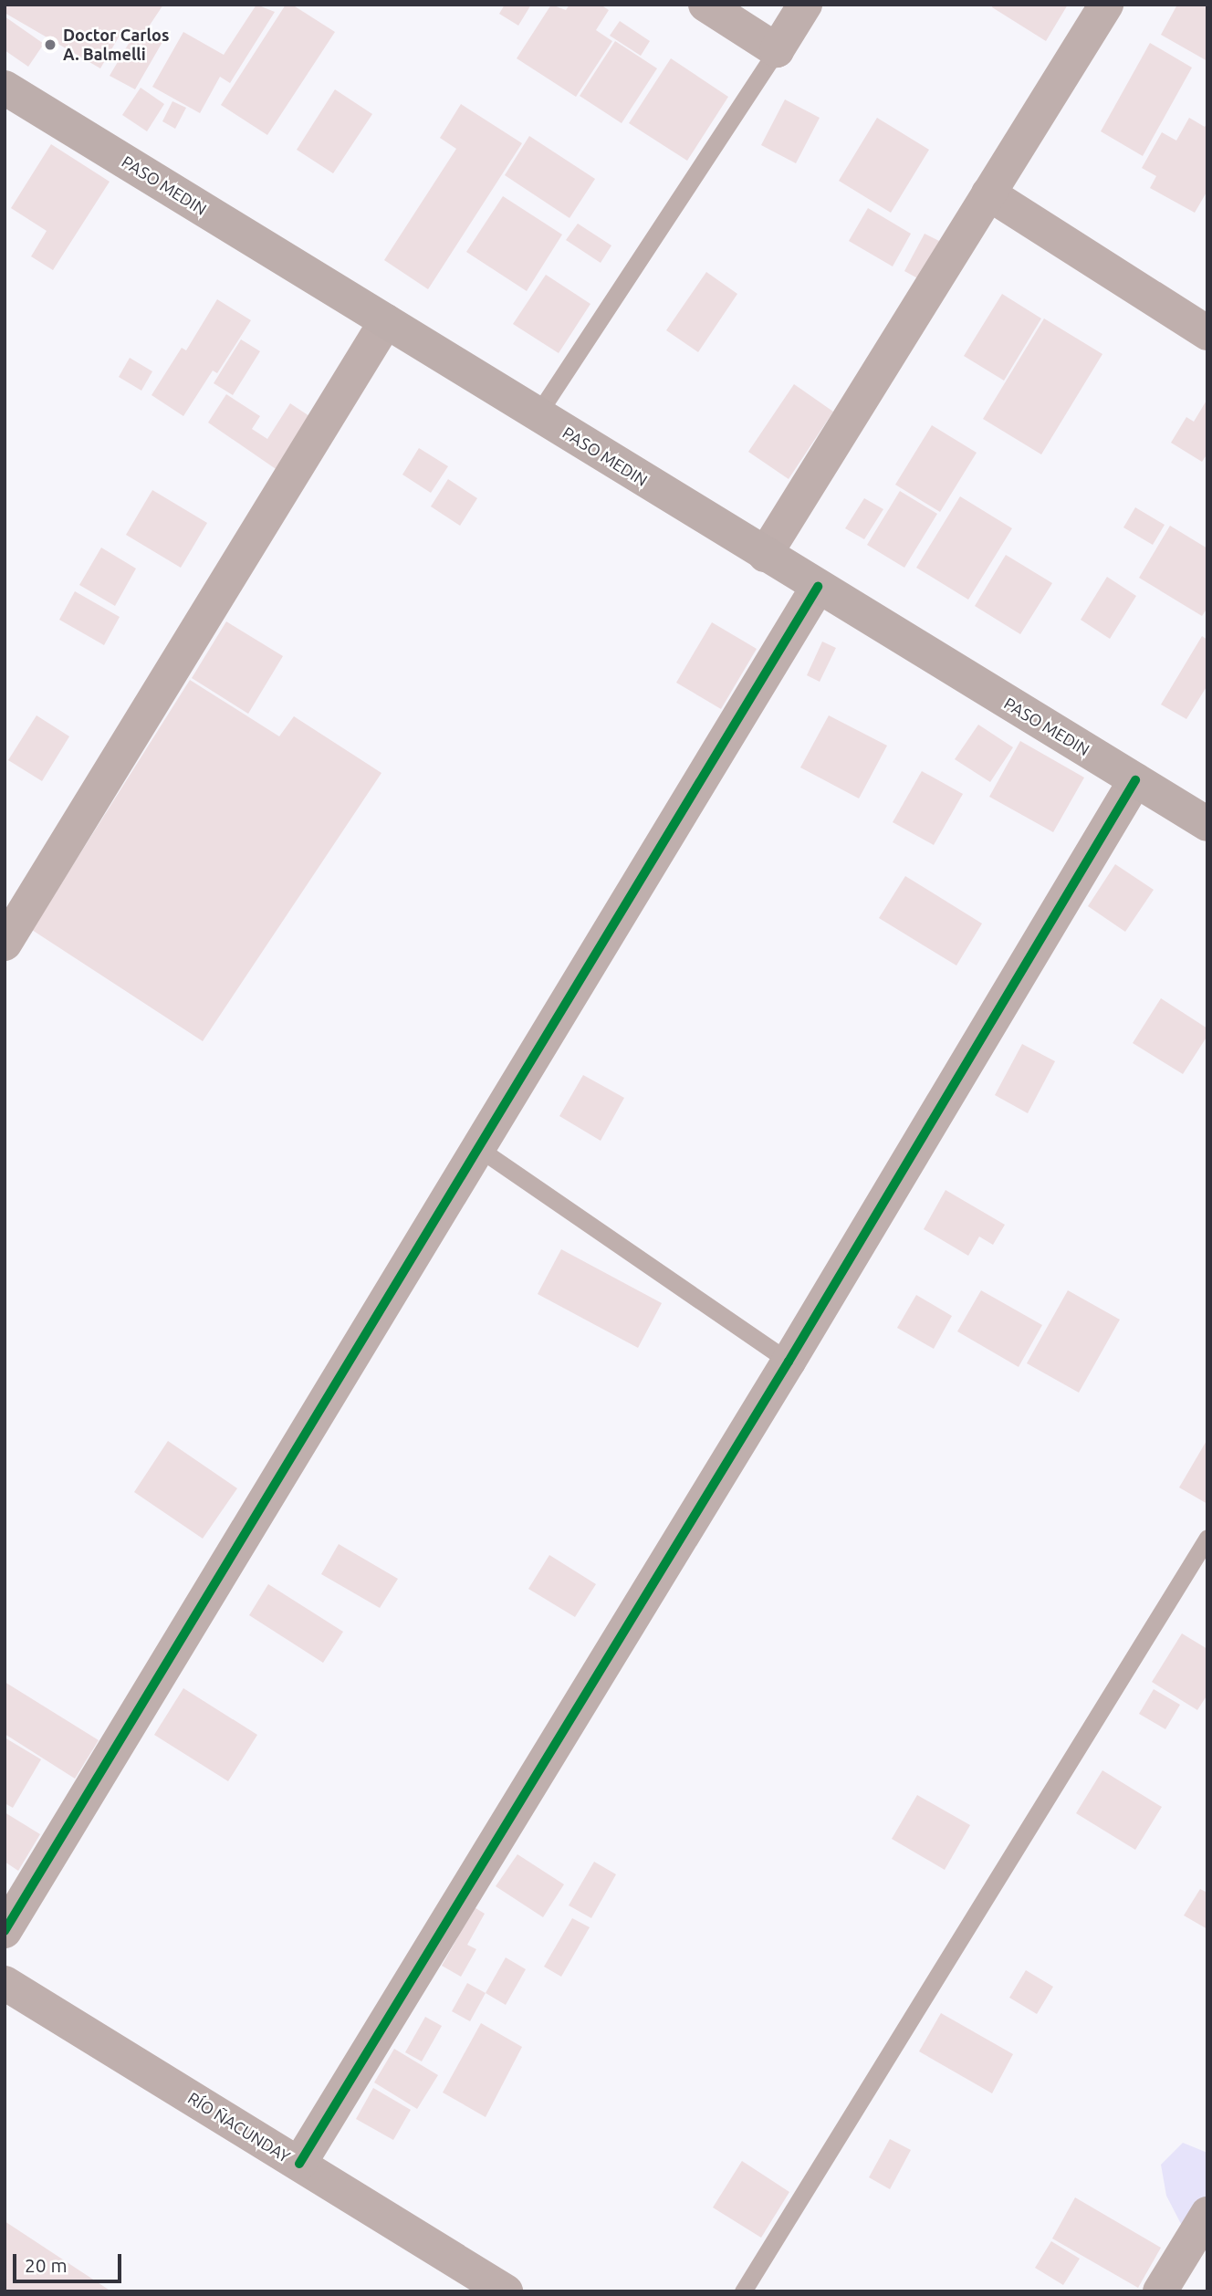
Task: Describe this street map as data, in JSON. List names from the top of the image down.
{
  "streets": {
    "street": ["PASO MEDIN", "RÍO ÑACUNDAY"]
  },
  "places": ["Doctor Carlos A. Balmelli"],
  "scale_bar": "20 m"
}
